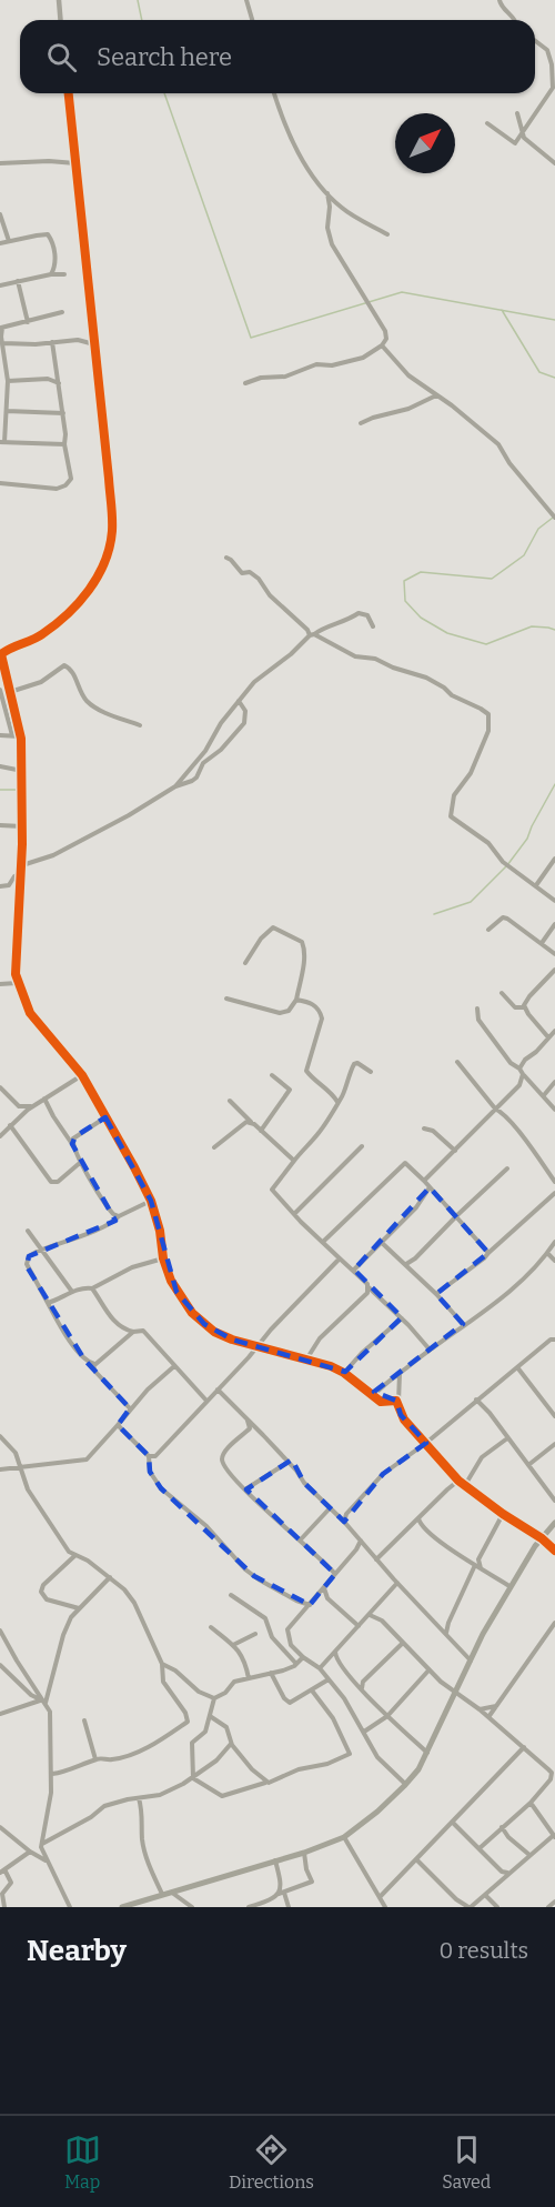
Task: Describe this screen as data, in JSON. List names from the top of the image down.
{
  "north": "top right",
  "page": {
    "search": "Search here",
    "heading": ["Nearby", "0 results"],
    "nav": ["Map", "Directions", "Saved"]
  }
}
